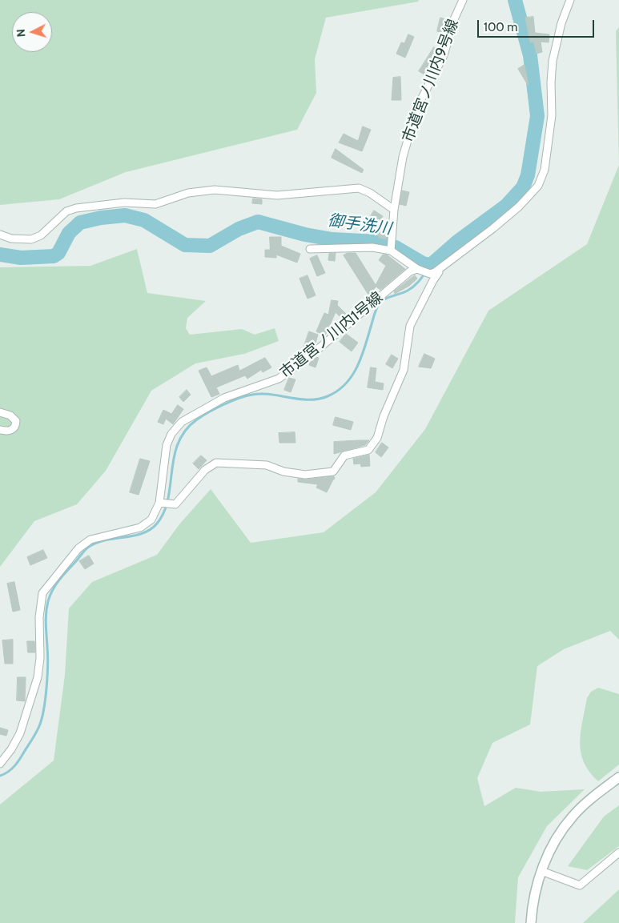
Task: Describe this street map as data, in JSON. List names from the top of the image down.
{
  "streets": {
    "street": ["市道宮ノ川内9号線", "市道宮ノ川内1号線"]
  },
  "water": ["御手洗川"],
  "scale_bar": "100 m",
  "north": "left"
}
